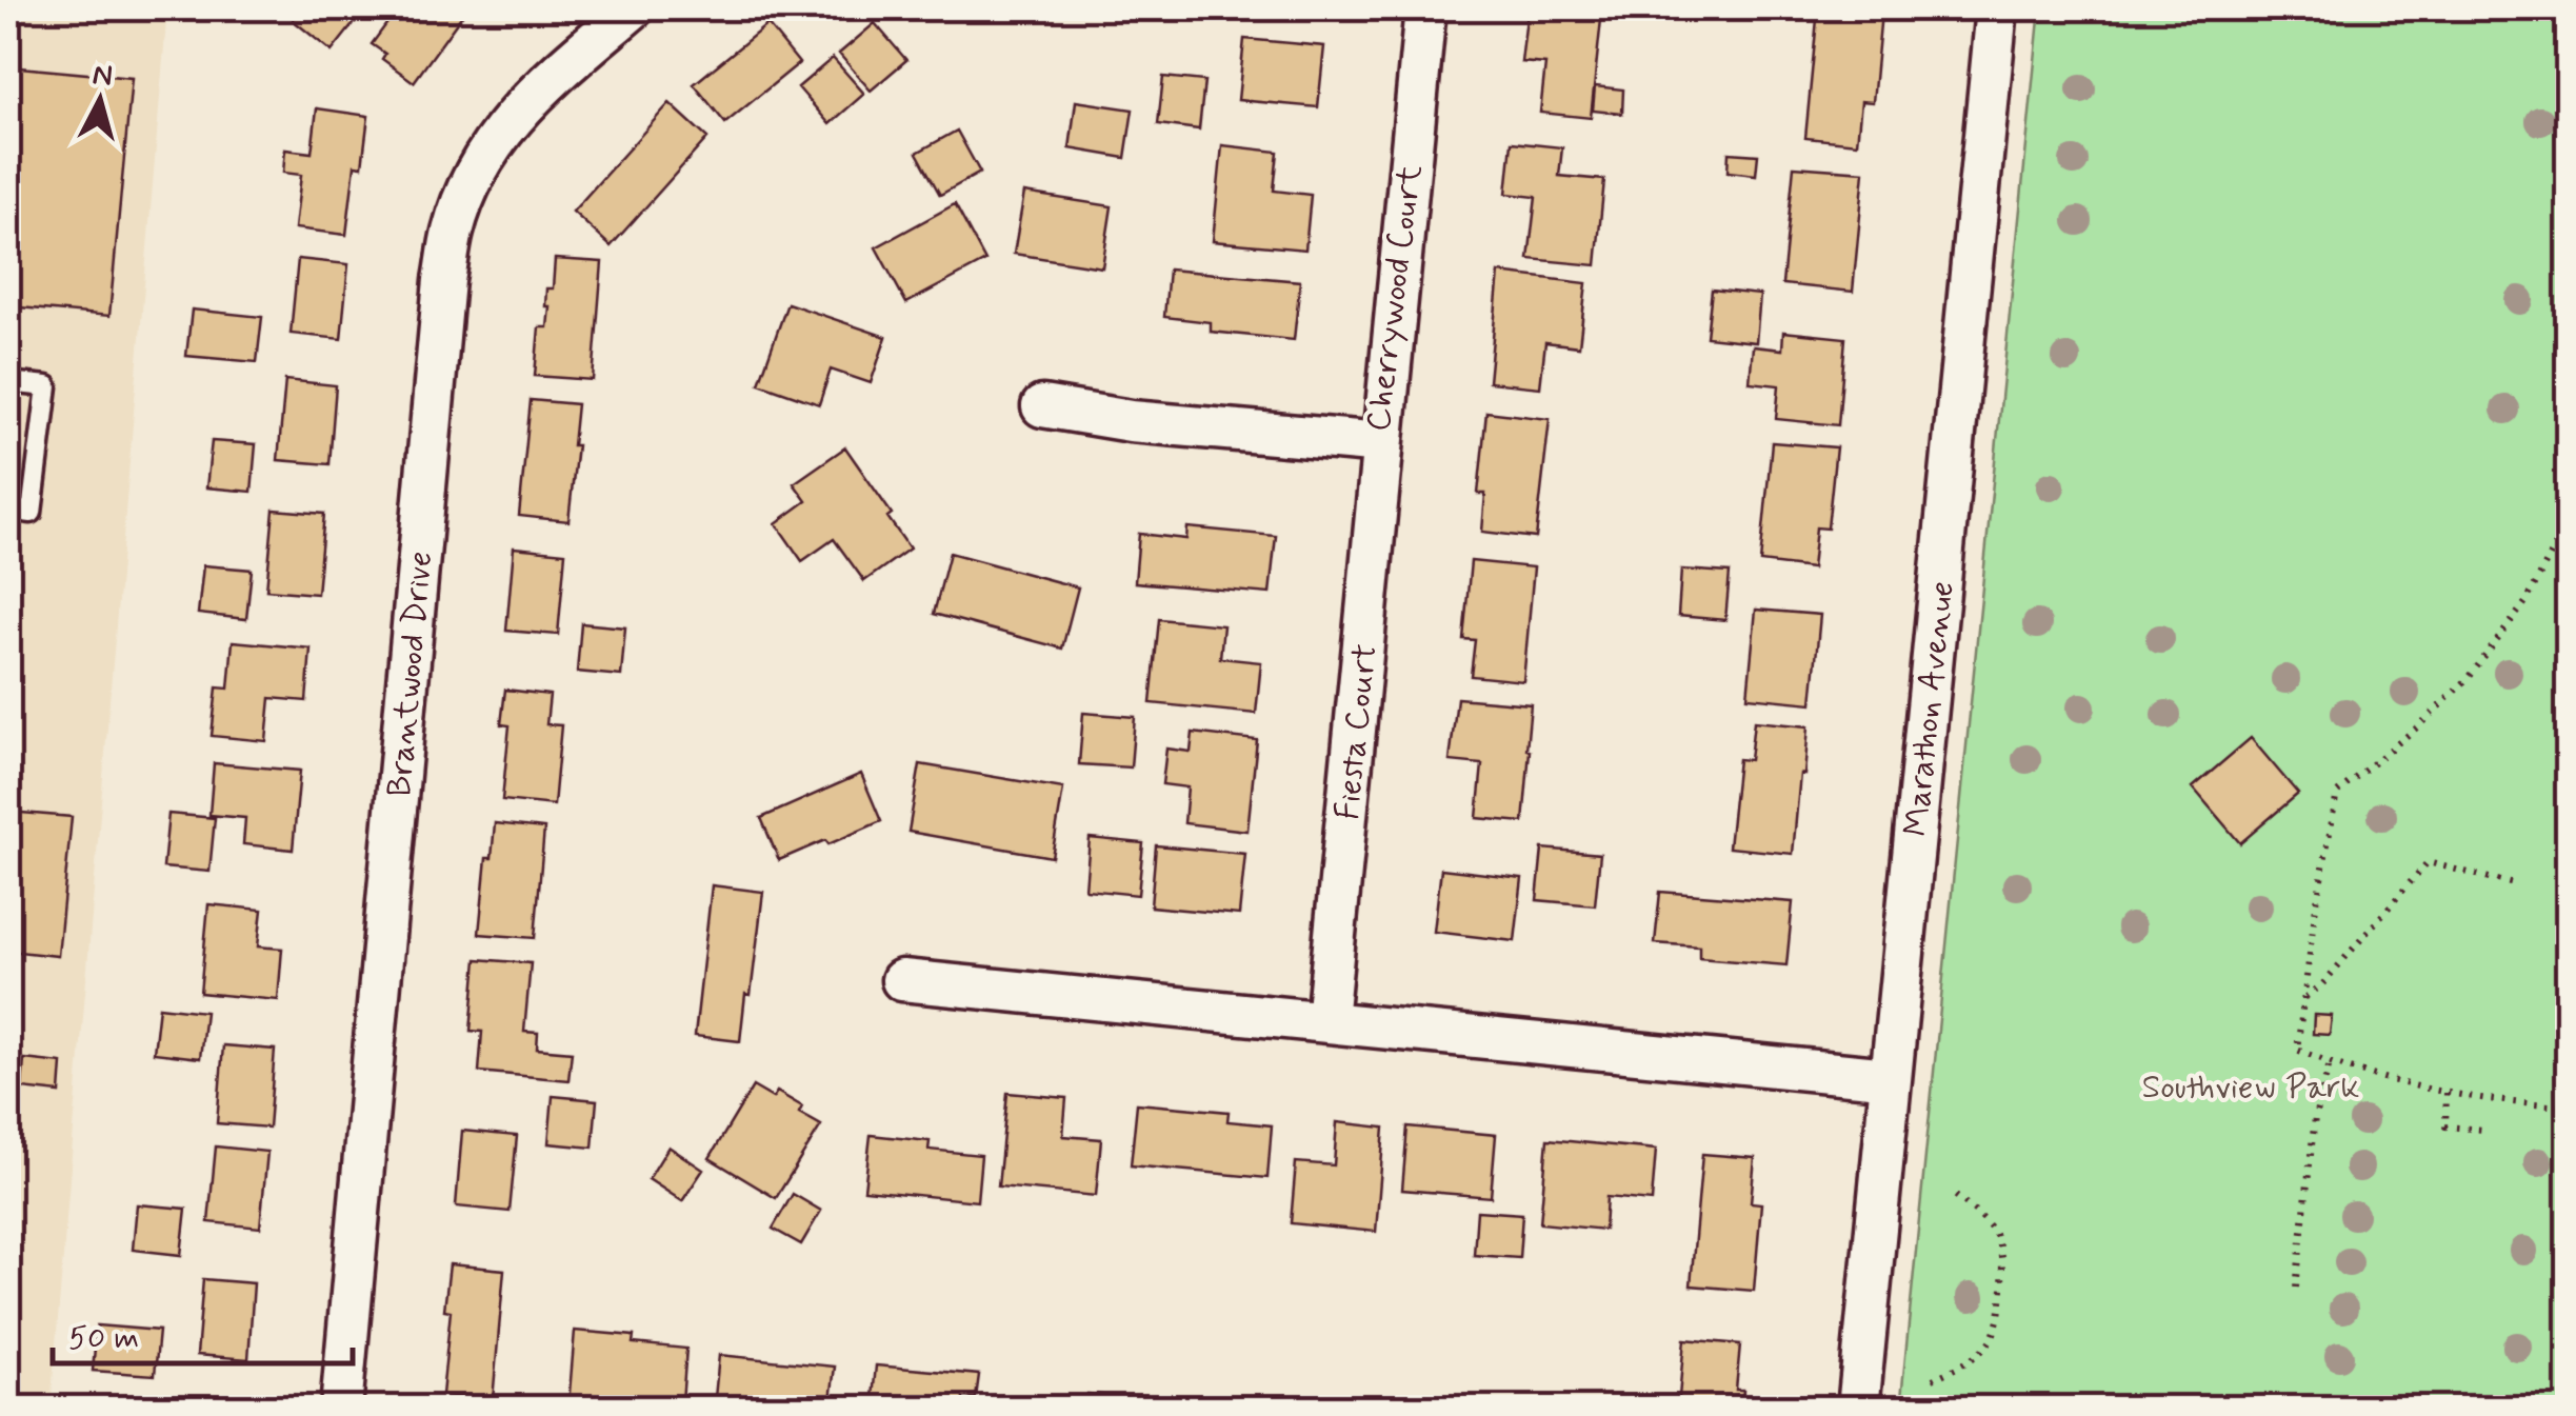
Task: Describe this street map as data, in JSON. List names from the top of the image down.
{
  "streets": {
    "street": [
      "Cherrywood Court",
      "Brantwood Drive",
      "Marathon Avenue",
      "Fiesta Court"
    ]
  },
  "crossings": [
    ["Cherrywood Court", "Fiesta Court"]
  ],
  "parks": ["Southview Park"],
  "scale_bar": "50 m",
  "north": "top"
}
